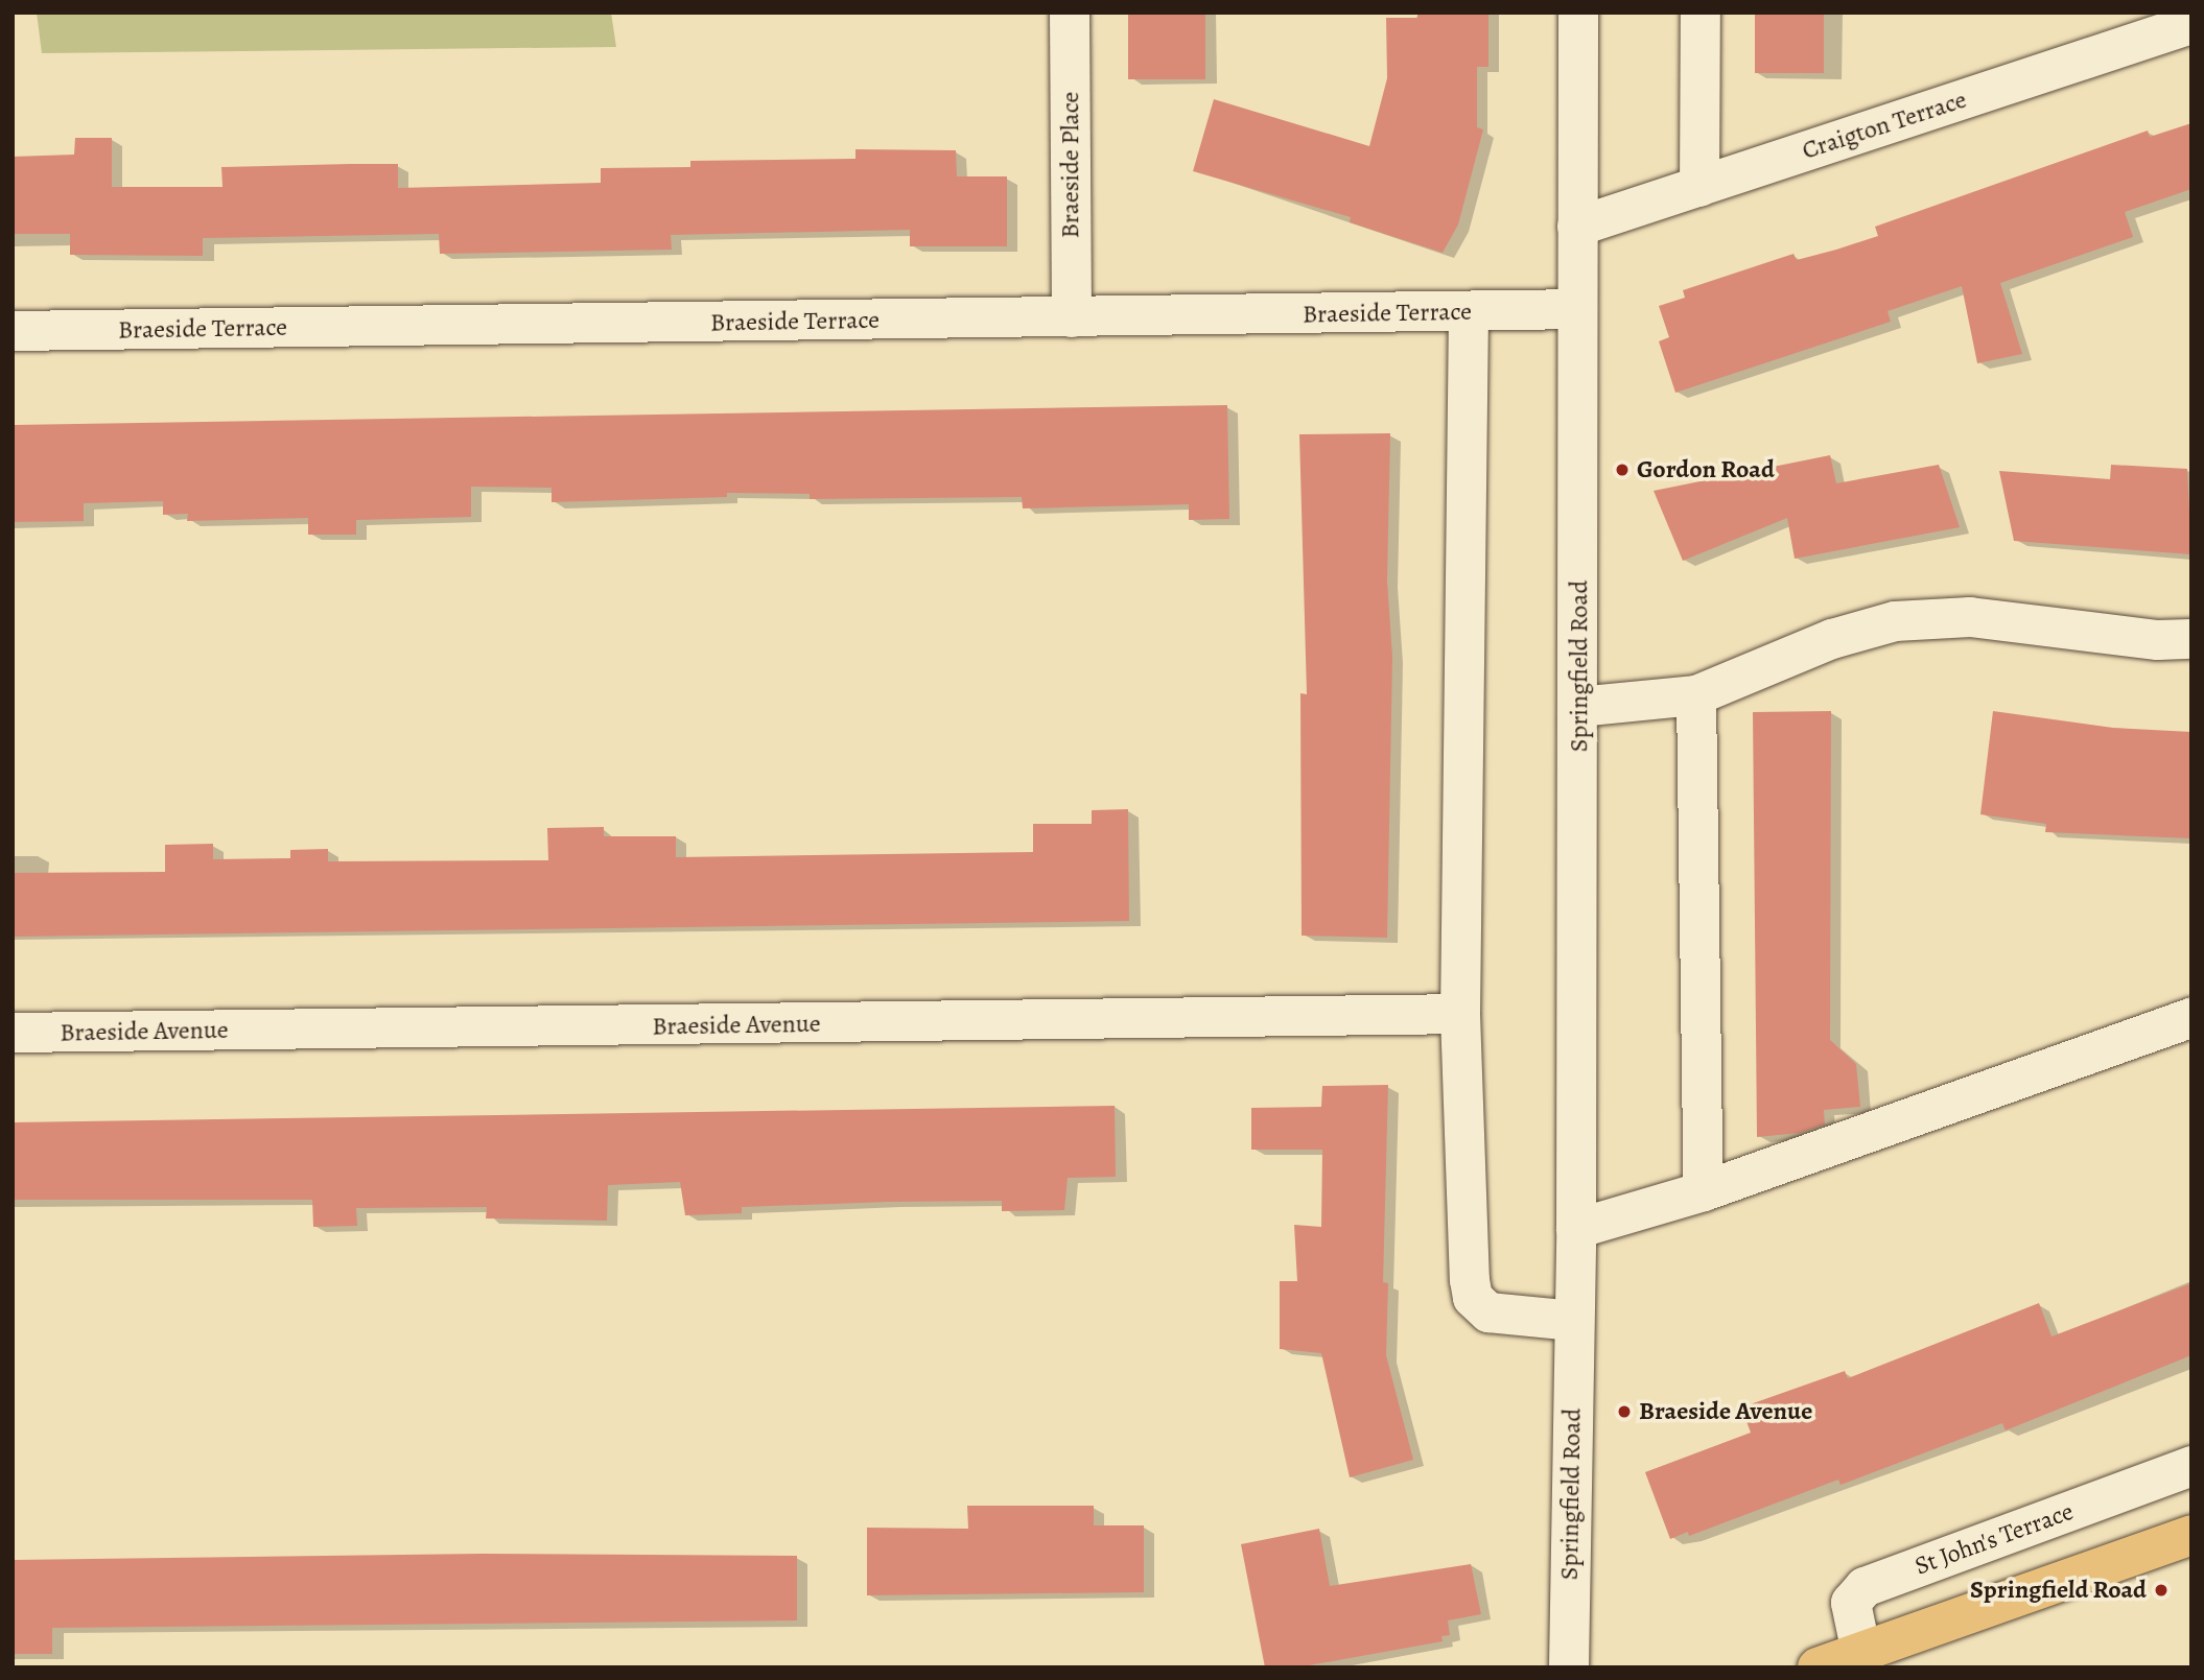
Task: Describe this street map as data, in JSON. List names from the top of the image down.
{
  "streets": {
    "street": [
      "Craigton Terrace",
      "Braeside Place",
      "Braeside Terrace",
      "Springfield Road",
      "Braeside Avenue",
      "St John's Terrace"
    ]
  },
  "crossings": [
    ["Craigton Terrace", "Springfield Road"],
    ["Braeside Place", "Braeside Terrace"],
    ["Braeside Terrace", "Springfield Road"]
  ],
  "places": ["Gordon Road", "Braeside Avenue", "Springfield Road"]
}
